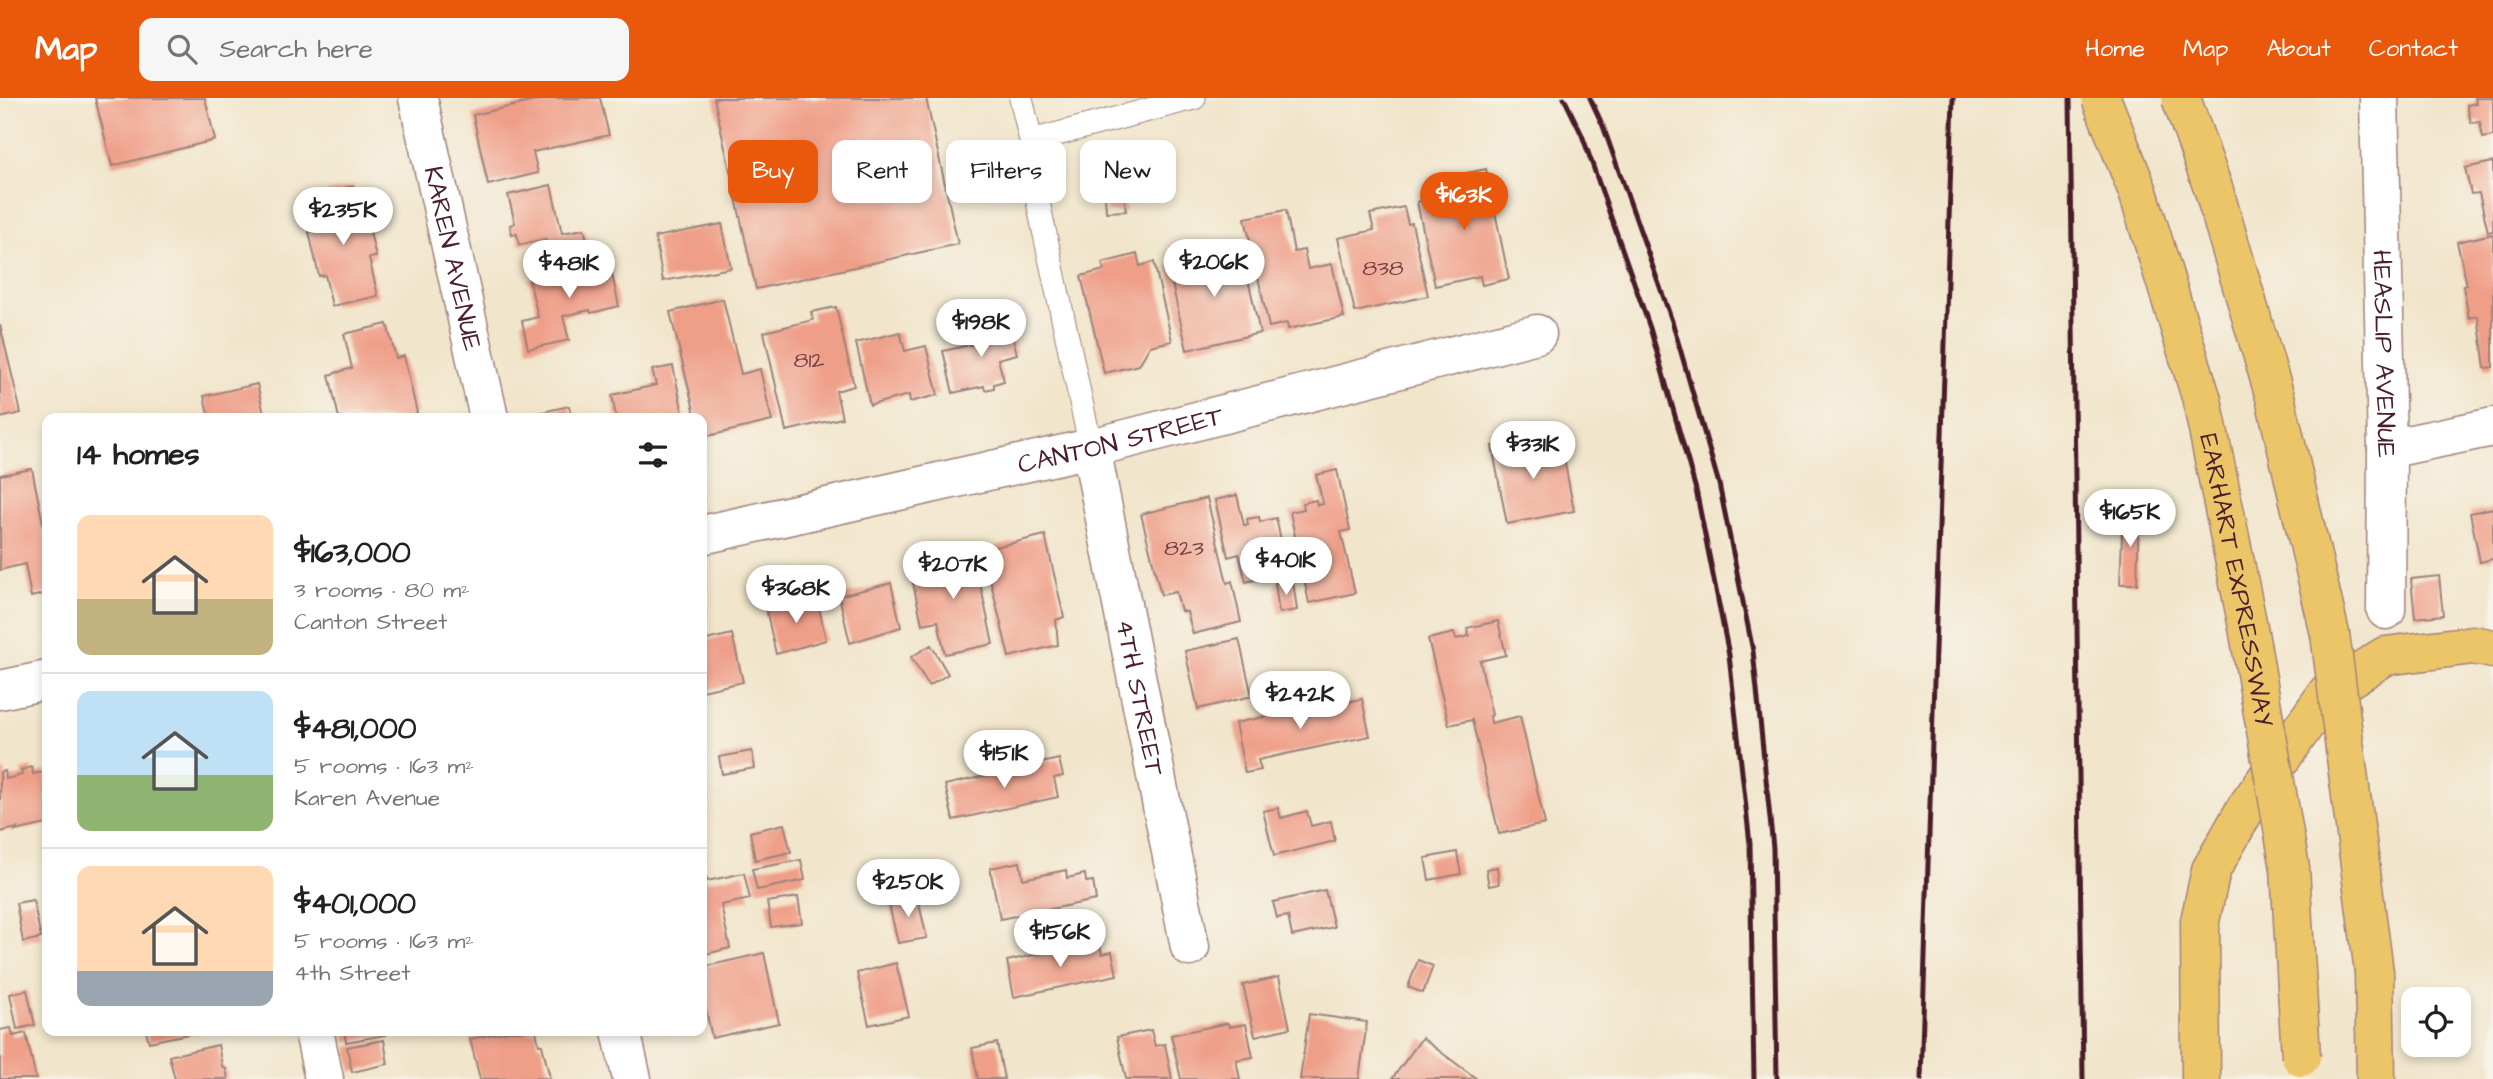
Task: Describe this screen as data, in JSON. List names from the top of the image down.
{
  "streets": {
    "highway": ["EARHART EXPRESSWAY"],
    "street": [
      "KAREN AVENUE",
      "HEASLIP AVENUE",
      "CANTON STREET",
      "4TH STREET"
    ]
  },
  "crossings": [
    ["CANTON STREET", "4TH STREET"]
  ],
  "house_numbers": ["838", "812", "823"],
  "page": {
    "header": "Map",
    "search": "Search here",
    "nav": [
      "Home",
      "Map",
      "About",
      "Contact"
    ],
    "chip": [
      "Buy",
      "Rent",
      "Filters",
      "New"
    ],
    "price": [
      "$163K",
      "$235K",
      "$206K",
      "$481K",
      "$198K",
      "$331K",
      "$165K",
      "$401K",
      "$207K",
      "$368K",
      "$242K",
      "$151K",
      "$250K",
      "$156K"
    ],
    "heading": "14 homes",
    "list": [
      {
        "name": "$163,000",
        "note": "3 rooms · 80 m² · Canton Street"
      },
      {
        "name": "$481,000",
        "note": "5 rooms · 163 m² · Karen Avenue"
      },
      {
        "name": "$401,000",
        "note": "5 rooms · 163 m² · 4th Street"
      }
    ]
  }
}
